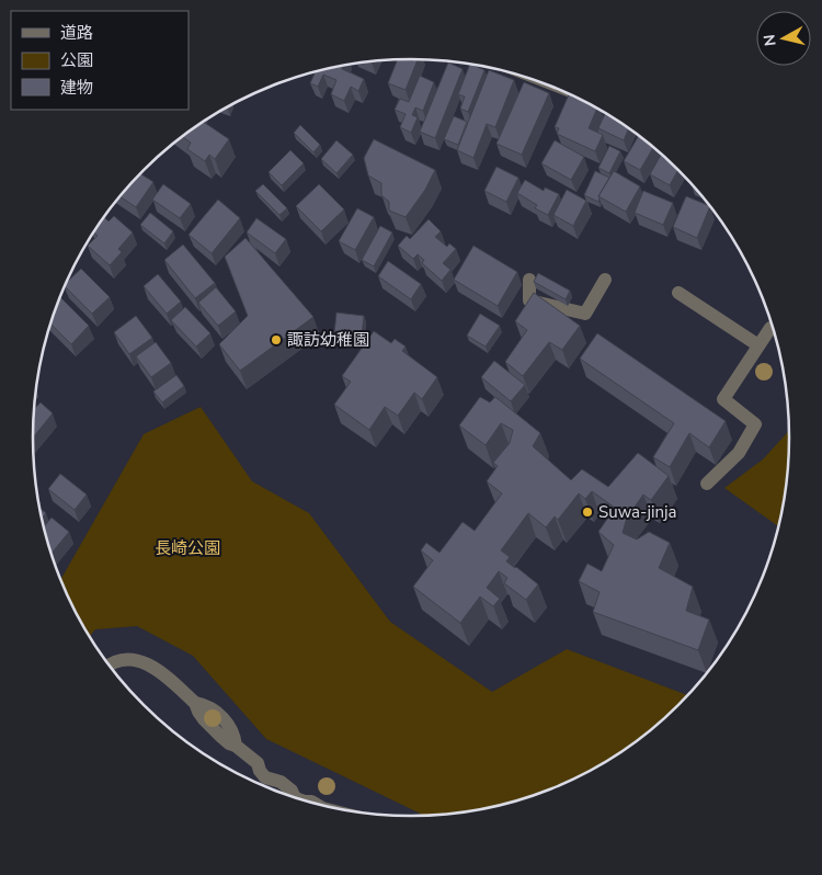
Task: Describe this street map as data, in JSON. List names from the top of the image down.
{
  "parks": ["長崎公園"],
  "places": ["諏訪幼稚園", "Suwa-jinja"],
  "legend": ["道路", "公園", "建物"],
  "north": "left"
}
